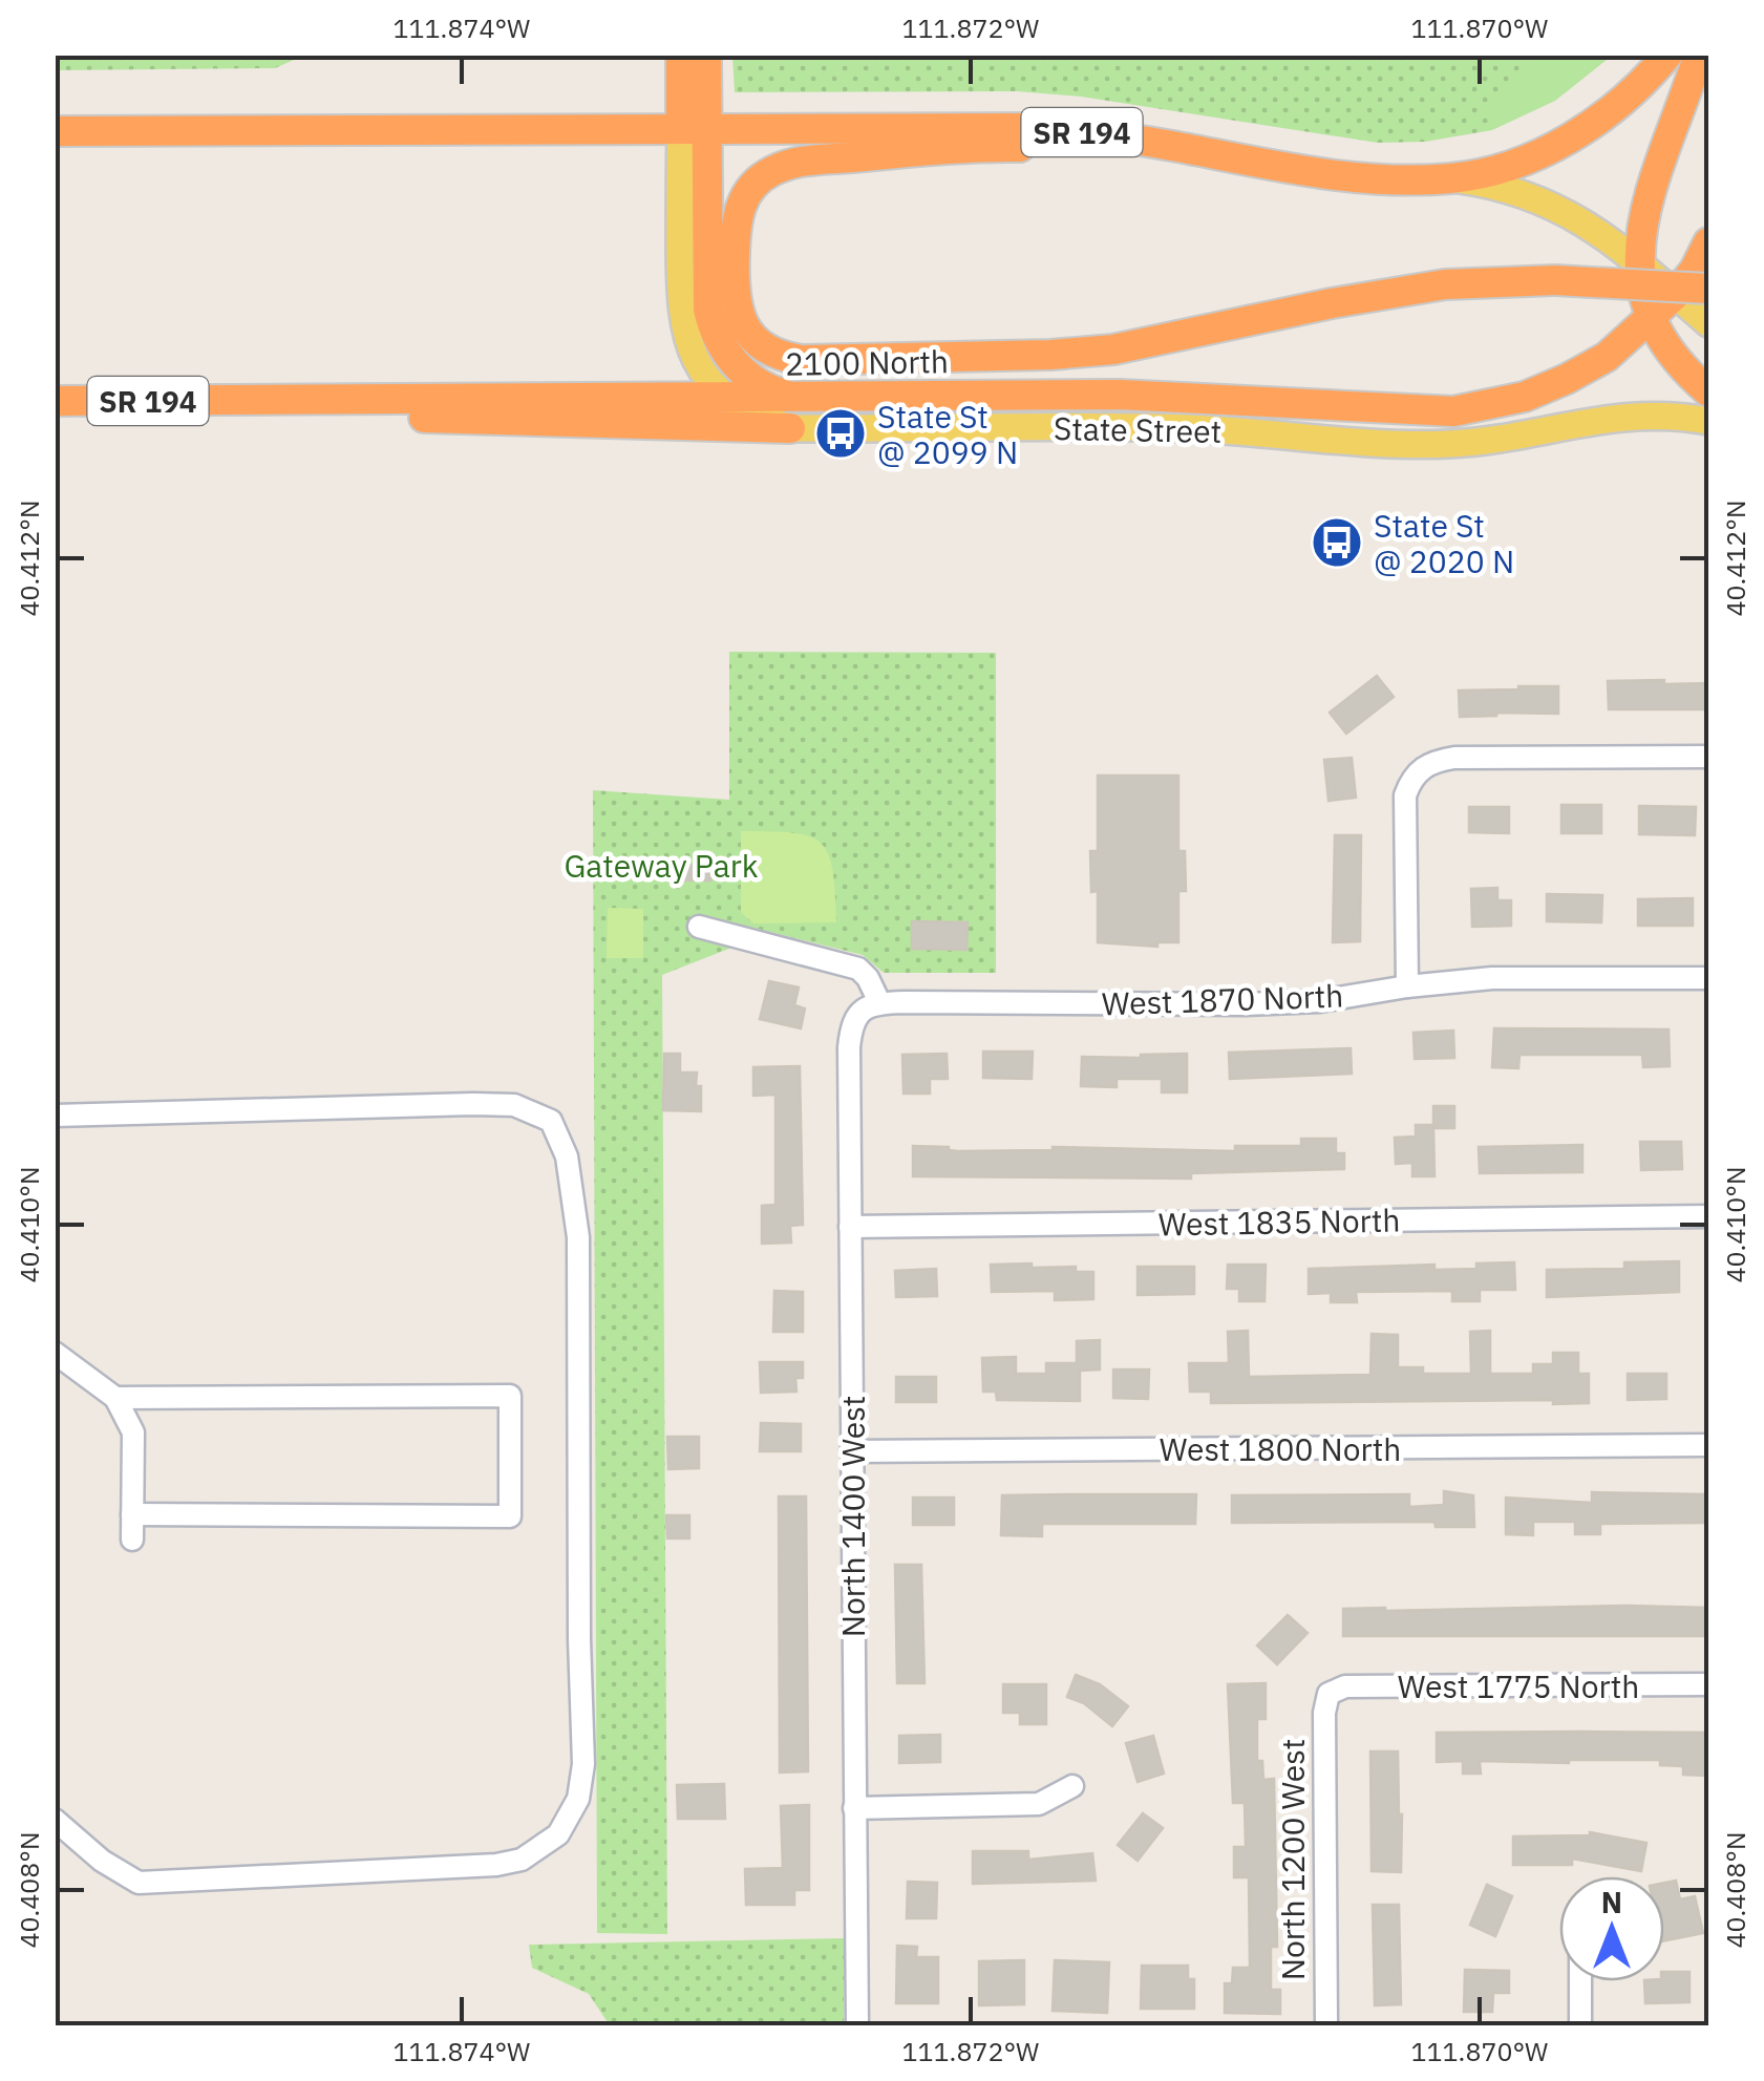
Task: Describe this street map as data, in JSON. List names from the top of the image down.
{
  "streets": {
    "highway": ["SR 194", "2100 North"],
    "main road": ["State Street"],
    "street": [
      "West 1870 North",
      "West 1835 North",
      "West 1800 North",
      "North 1400 West",
      "West 1775 North",
      "North 1200 West"
    ]
  },
  "crossings": [
    ["SR 194", "2100 North"],
    ["SR 194", "State Street"],
    ["2100 North", "State Street"],
    ["West 1870 North", "North 1400 West"],
    ["West 1835 North", "North 1400 West"],
    ["West 1800 North", "North 1400 West"],
    ["West 1775 North", "North 1200 West"]
  ],
  "parks": ["Gateway Park"],
  "places": {
    "bus stop": ["State St @ 2099 N", "State St @ 2020 N"]
  },
  "north": "top",
  "coordinates": [
    "111.874°W",
    "111.872°W",
    "111.870°W",
    "40.412°N",
    "40.410°N",
    "40.408°N"
  ]
}
